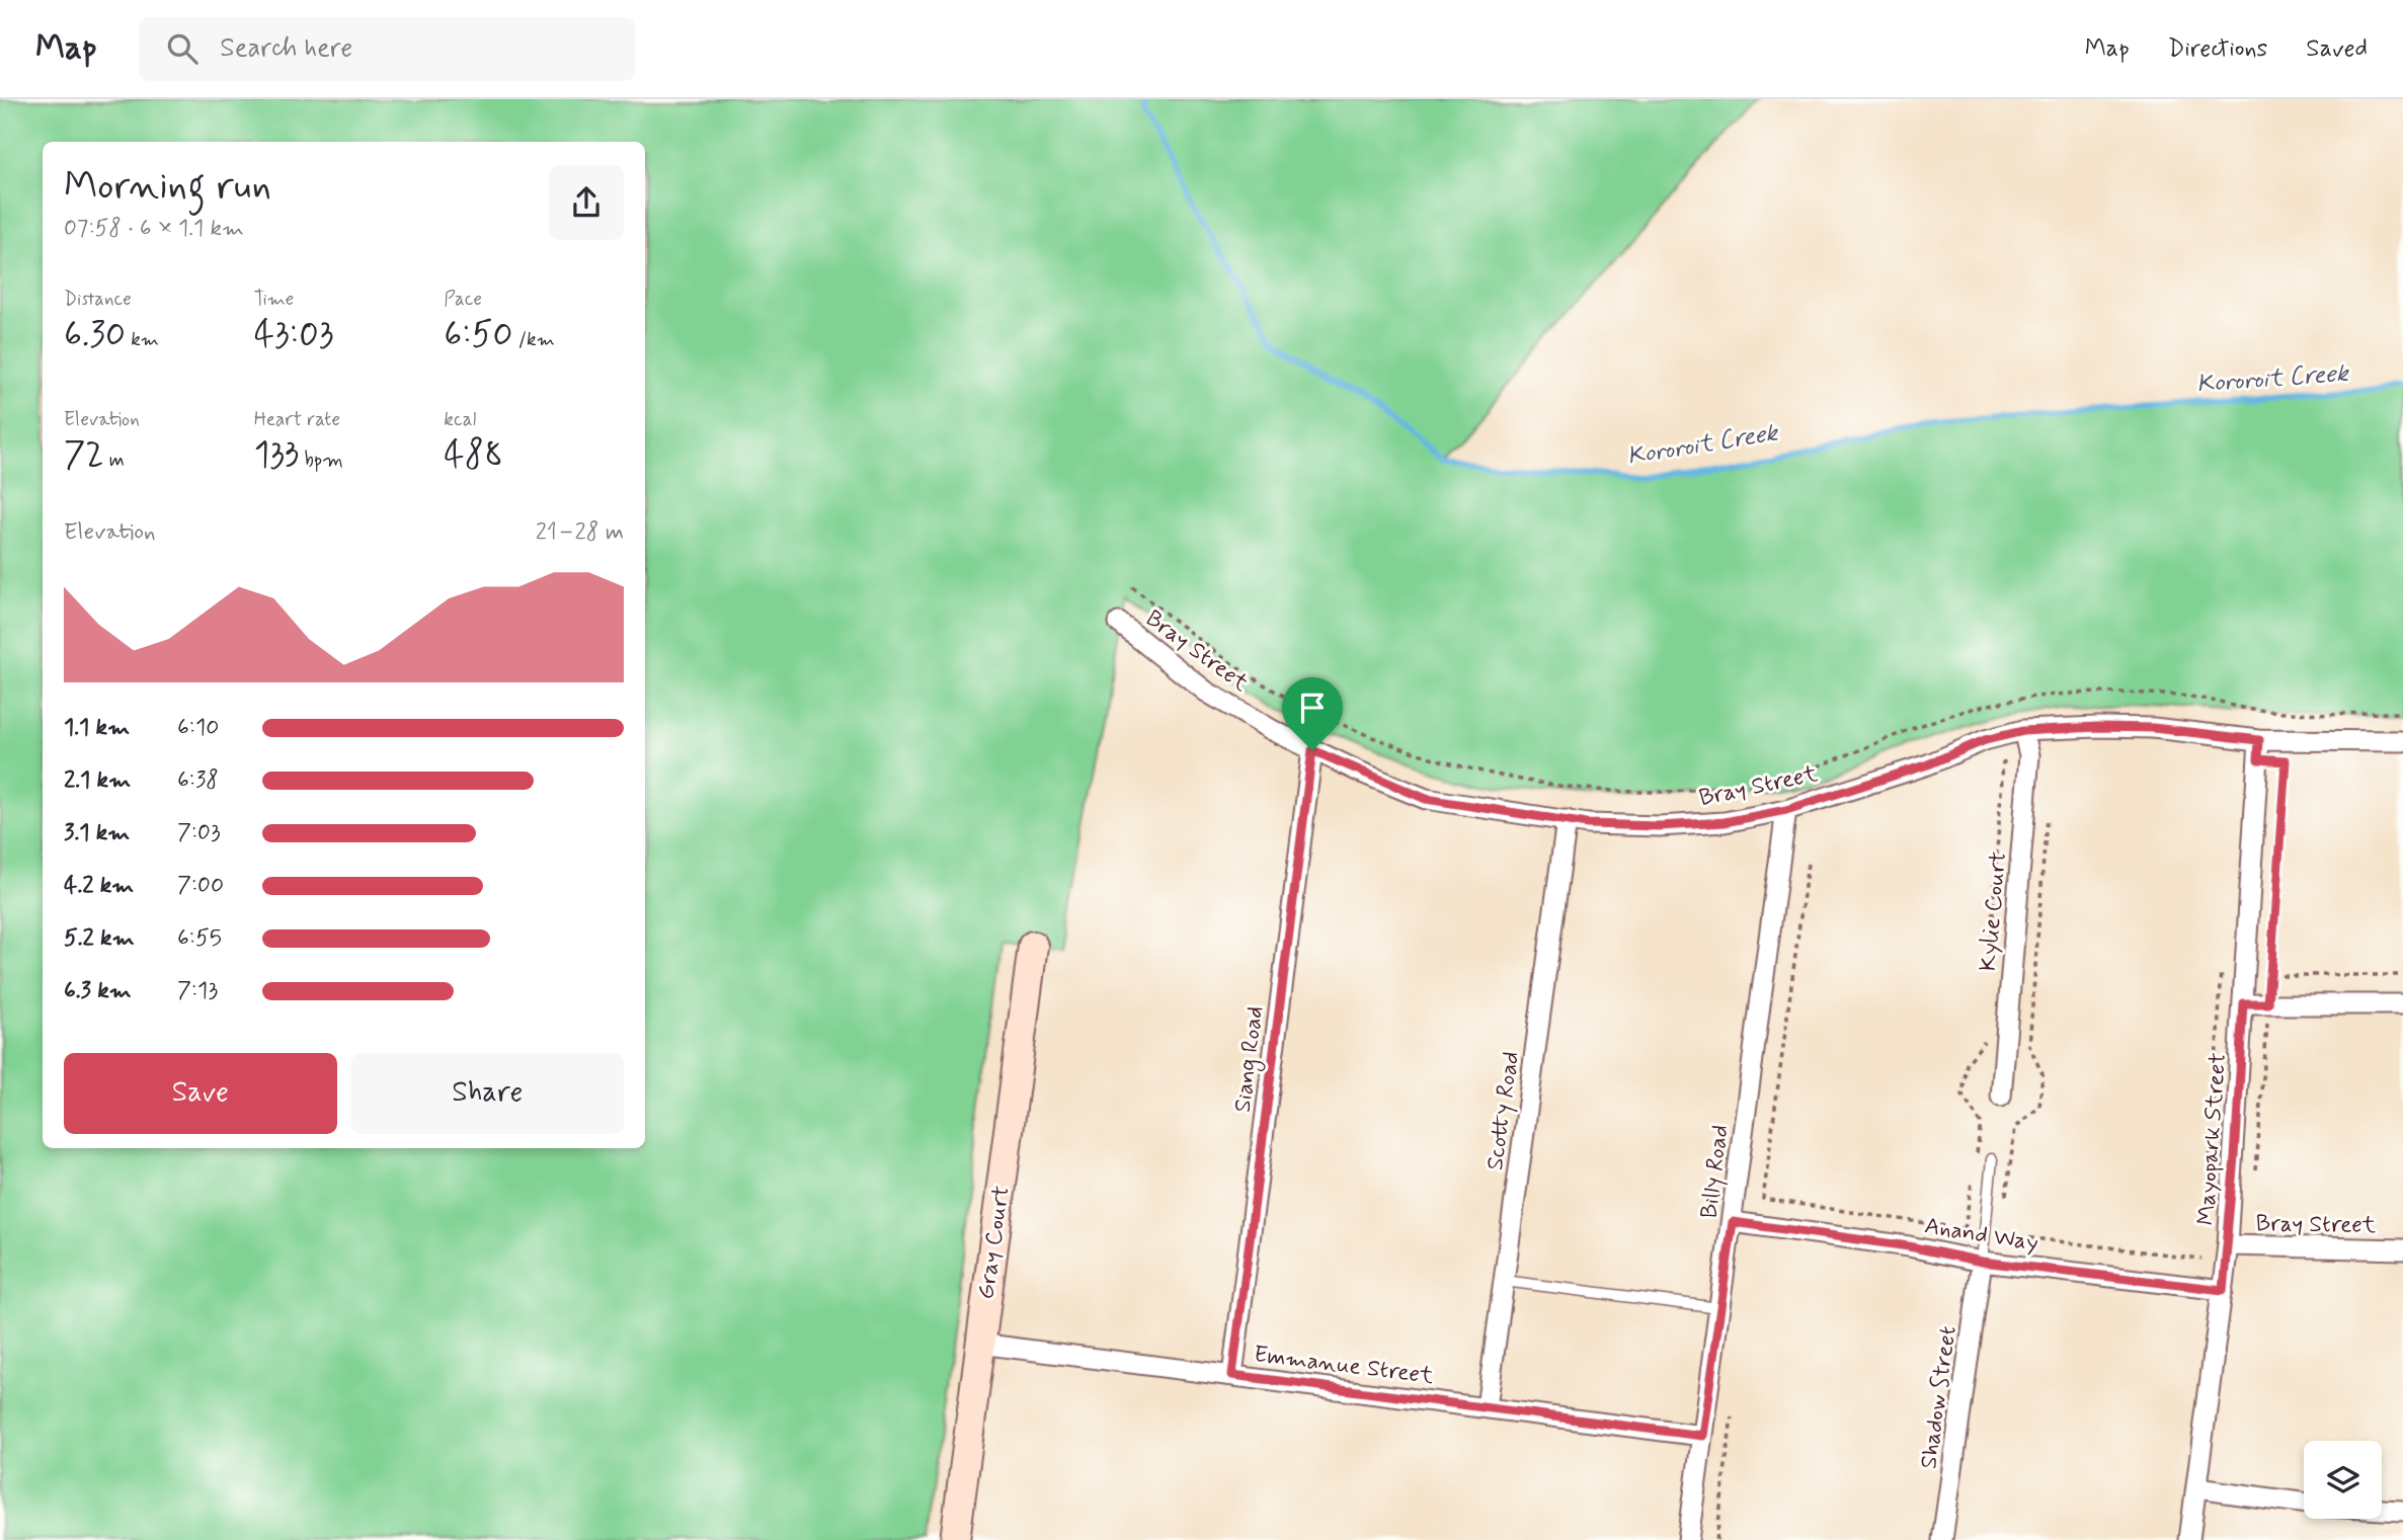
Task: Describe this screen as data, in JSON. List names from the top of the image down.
{
  "streets": {
    "street": [
      "Bray Street",
      "Kylie Court",
      "Siang Road",
      "Scotty Road",
      "Mayopark Street",
      "Billy Road",
      "Anand Way",
      "Gray Court",
      "Emmanue Street",
      "Shadow Street"
    ]
  },
  "crossings": [
    ["Bray Street", "Kylie Court"],
    ["Bray Street", "Siang Road"],
    ["Bray Street", "Scotty Road"],
    ["Bray Street", "Mayopark Street"],
    ["Bray Street", "Billy Road"],
    ["Siang Road", "Emmanue Street"],
    ["Scotty Road", "Emmanue Street"],
    ["Mayopark Street", "Anand Way"],
    ["Billy Road", "Anand Way"],
    ["Billy Road", "Emmanue Street"],
    ["Anand Way", "Shadow Street"],
    ["Gray Court", "Emmanue Street"]
  ],
  "water": ["Kororoit Creek"],
  "page": {
    "header": "Map",
    "search": "Search here",
    "nav": ["Map", "Directions", "Saved"],
    "heading": ["Morning run", "07:58 · 6 × 1.1 km"],
    "stats": [
      ["Distance", "6.30 km"],
      ["Time", "43:03"],
      ["Pace", "6:50 /km"],
      ["Elevation", "72 m"],
      ["Heart rate", "133 bpm"],
      ["kcal", "488"]
    ],
    "chart": ["Elevation", "21–28 m"],
    "list": [
      {
        "name": "1.1 km",
        "note": "6:10"
      },
      {
        "name": "2.1 km",
        "note": "6:38"
      },
      {
        "name": "3.1 km",
        "note": "7:03"
      },
      {
        "name": "4.2 km",
        "note": "7:00"
      },
      {
        "name": "5.2 km",
        "note": "6:55"
      },
      {
        "name": "6.3 km",
        "note": "7:13"
      }
    ],
    "buttons": ["Save", "Share"]
  }
}
